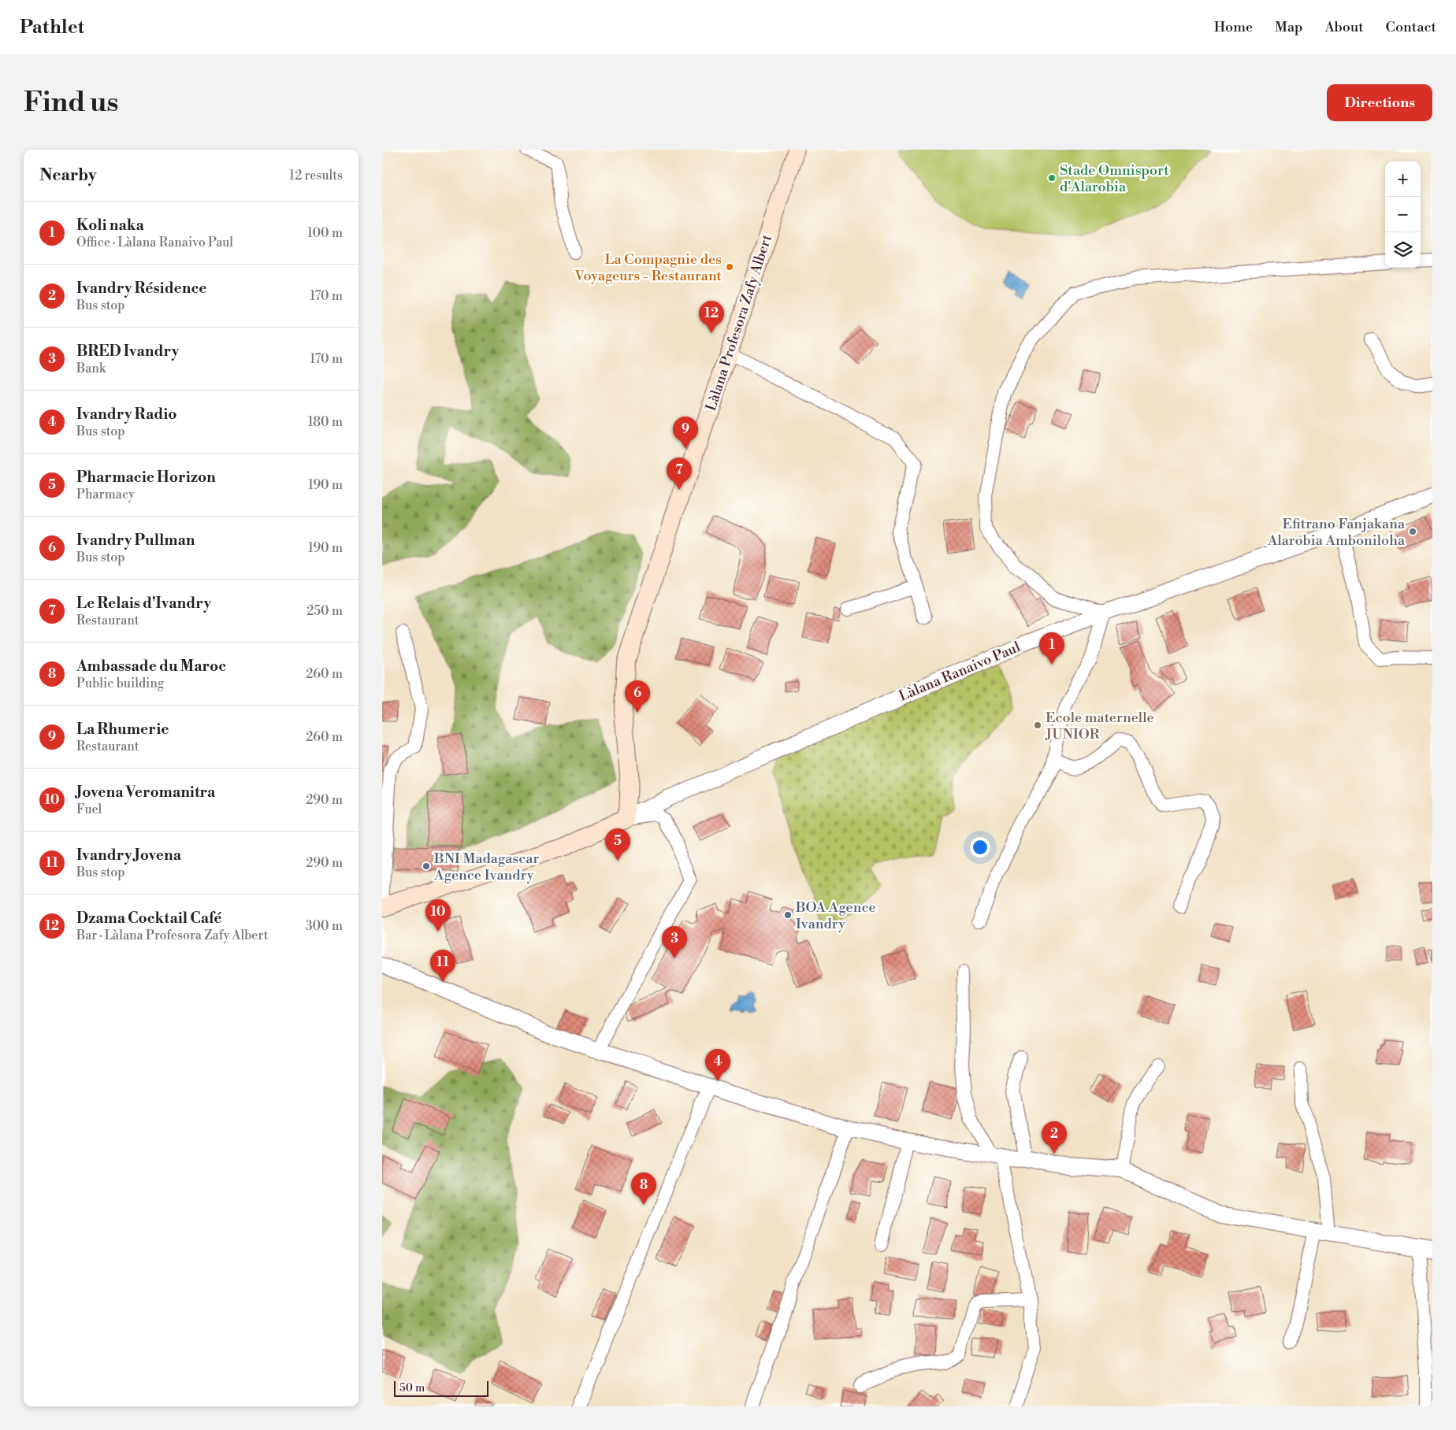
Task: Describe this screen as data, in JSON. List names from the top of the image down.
{
  "streets": {
    "main road": ["Làlana Profesora Zafy Albert"],
    "street": ["Làlana Ranaivo Paul"]
  },
  "crossings": [
    ["Làlana Profesora Zafy Albert", "Làlana Ranaivo Paul"]
  ],
  "places": [
    "Stade Omnisport d'Alarobia",
    "La Compagnie des Voyageurs - Restaurant",
    "Efitrano Fanjakana Alarobia Amboniloha",
    "Ecole maternelle JUNIOR",
    "BNI Madagascar Agence Ivandry",
    "BOA Agence Ivandry"
  ],
  "scale_bar": "50 m",
  "page": {
    "header": "Pathlet",
    "nav": [
      "Home",
      "Map",
      "About",
      "Contact"
    ],
    "buttons": "Directions",
    "title": "Find us",
    "heading": ["Nearby", "12 results"],
    "map_buttons": ["+", "−"],
    "list": [
      {
        "mark": "1",
        "name": "Koli naka",
        "note": "Office · Làlana Ranaivo Paul",
        "value": "100 m"
      },
      {
        "mark": "2",
        "name": "Ivandry Résidence",
        "note": "Bus stop",
        "value": "170 m"
      },
      {
        "mark": "3",
        "name": "BRED Ivandry",
        "note": "Bank",
        "value": "170 m"
      },
      {
        "mark": "4",
        "name": "Ivandry Radio",
        "note": "Bus stop",
        "value": "180 m"
      },
      {
        "mark": "5",
        "name": "Pharmacie Horizon",
        "note": "Pharmacy",
        "value": "190 m"
      },
      {
        "mark": "6",
        "name": "Ivandry Pullman",
        "note": "Bus stop",
        "value": "190 m"
      },
      {
        "mark": "7",
        "name": "Le Relais d'Ivandry",
        "note": "Restaurant",
        "value": "250 m"
      },
      {
        "mark": "8",
        "name": "Ambassade du Maroc",
        "note": "Public building",
        "value": "260 m"
      },
      {
        "mark": "9",
        "name": "La Rhumerie",
        "note": "Restaurant",
        "value": "260 m"
      },
      {
        "mark": "10",
        "name": "Jovena Veromanitra",
        "note": "Fuel",
        "value": "290 m"
      },
      {
        "mark": "11",
        "name": "Ivandry Jovena",
        "note": "Bus stop",
        "value": "290 m"
      },
      {
        "mark": "12",
        "name": "Dzama Cocktail Café",
        "note": "Bar · Làlana Profesora Zafy Albert",
        "value": "300 m"
      }
    ],
    "pins": [
      "12",
      "9",
      "7",
      "1",
      "6",
      "5",
      "10",
      "3",
      "11",
      "4",
      "2",
      "8"
    ],
    "scale": "50 m"
  }
}
